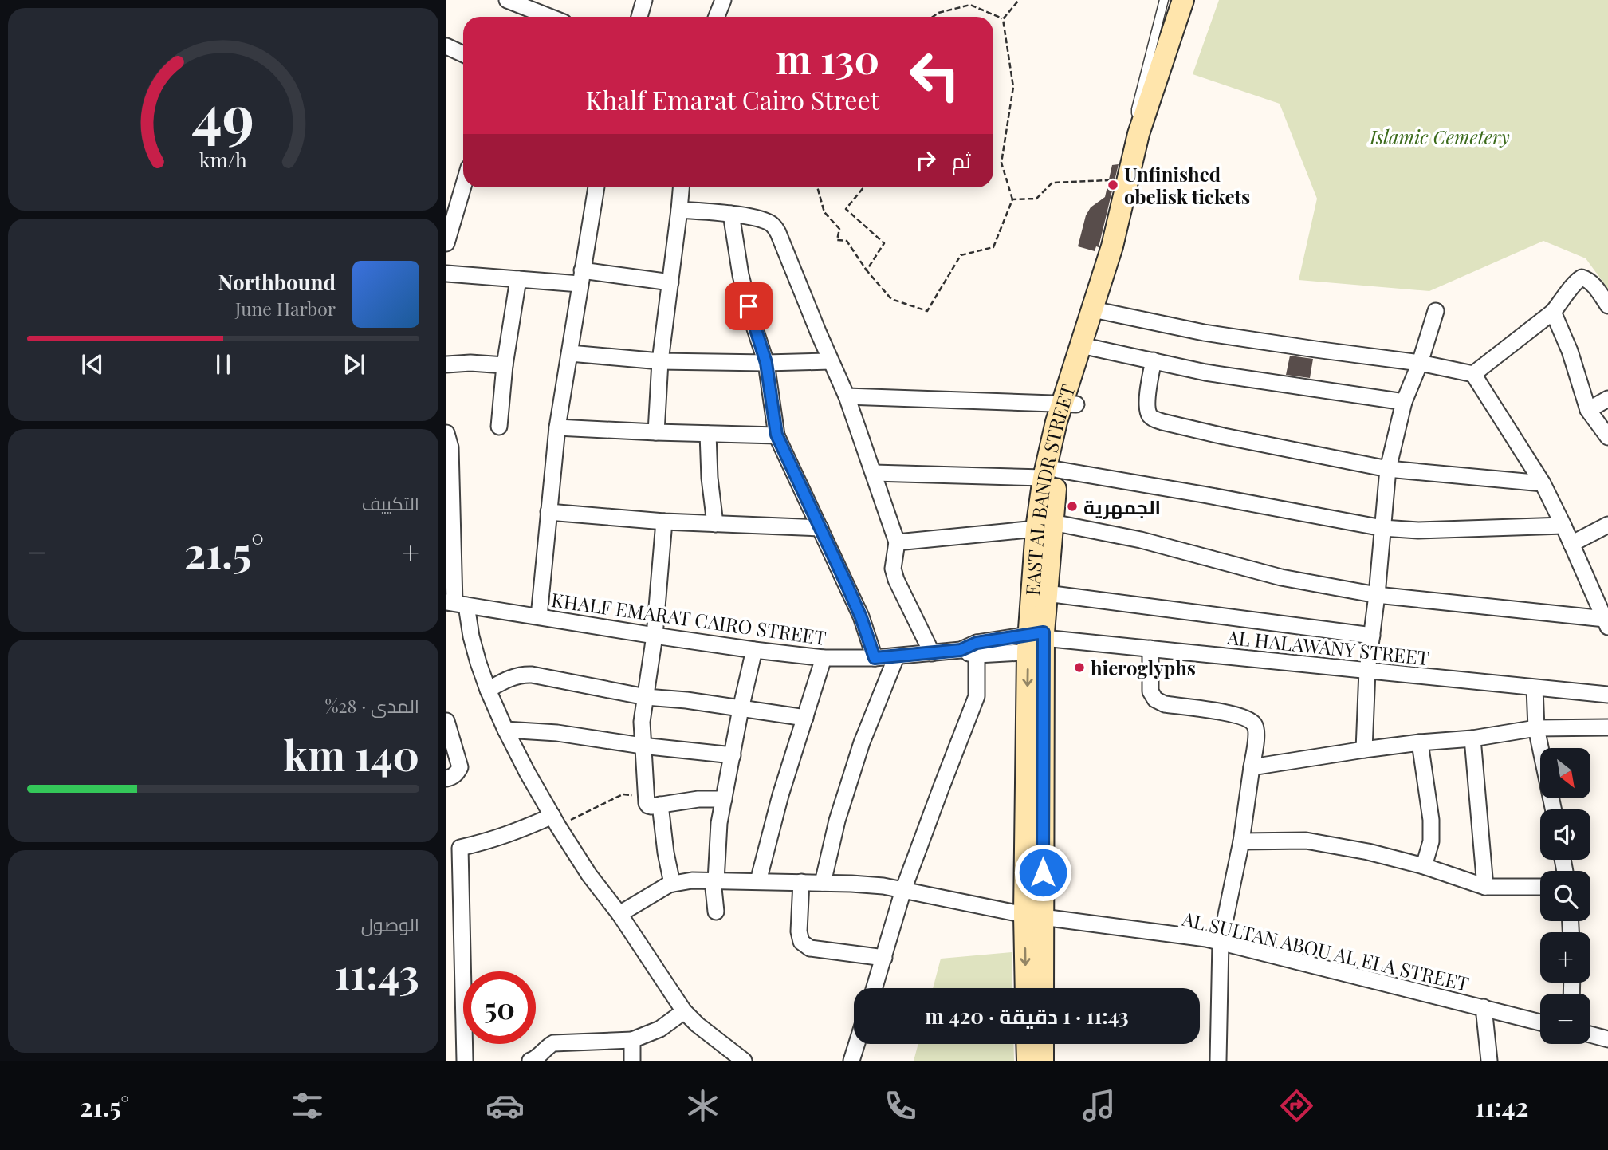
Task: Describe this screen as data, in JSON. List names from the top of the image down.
{
  "streets": {
    "main road": ["EAST AL BANDR STREET"],
    "street": ["KHALF EMARAT CAIRO STREET", "AL HALAWANY STREET", "AL SULTAN ABOU AL ELA STREET"]
  },
  "crossings": [
    ["EAST AL BANDR STREET", "KHALF EMARAT CAIRO STREET"],
    ["EAST AL BANDR STREET", "AL HALAWANY STREET"],
    ["EAST AL BANDR STREET", "AL SULTAN ABOU AL ELA STREET"],
    ["KHALF EMARAT CAIRO STREET", "AL HALAWANY STREET"]
  ],
  "parks": ["Islamic Cemetery"],
  "places": ["Unfinished obelisk tickets", "الجمهرية", "hieroglyphs"],
  "north": "bottom right",
  "page": {
    "turn": ["130 m", "Khalf Emarat Cairo Street"],
    "then": "ثم",
    "song": ["Northbound", "June Harbor"],
    "tile": [
      "التكييف",
      ["المدى · 28%", "140 km"],
      ["الوصول", "11:43"]
    ],
    "heat": ["−", "21.5°", "+"],
    "map_buttons": ["+", "−"],
    "limit": "50",
    "trip": "11:43 · 1 دقيقة · 420 m",
    "tabs": ["11:42", "21.5°"],
    "gauge": ["49", "km/h"]
  }
}
